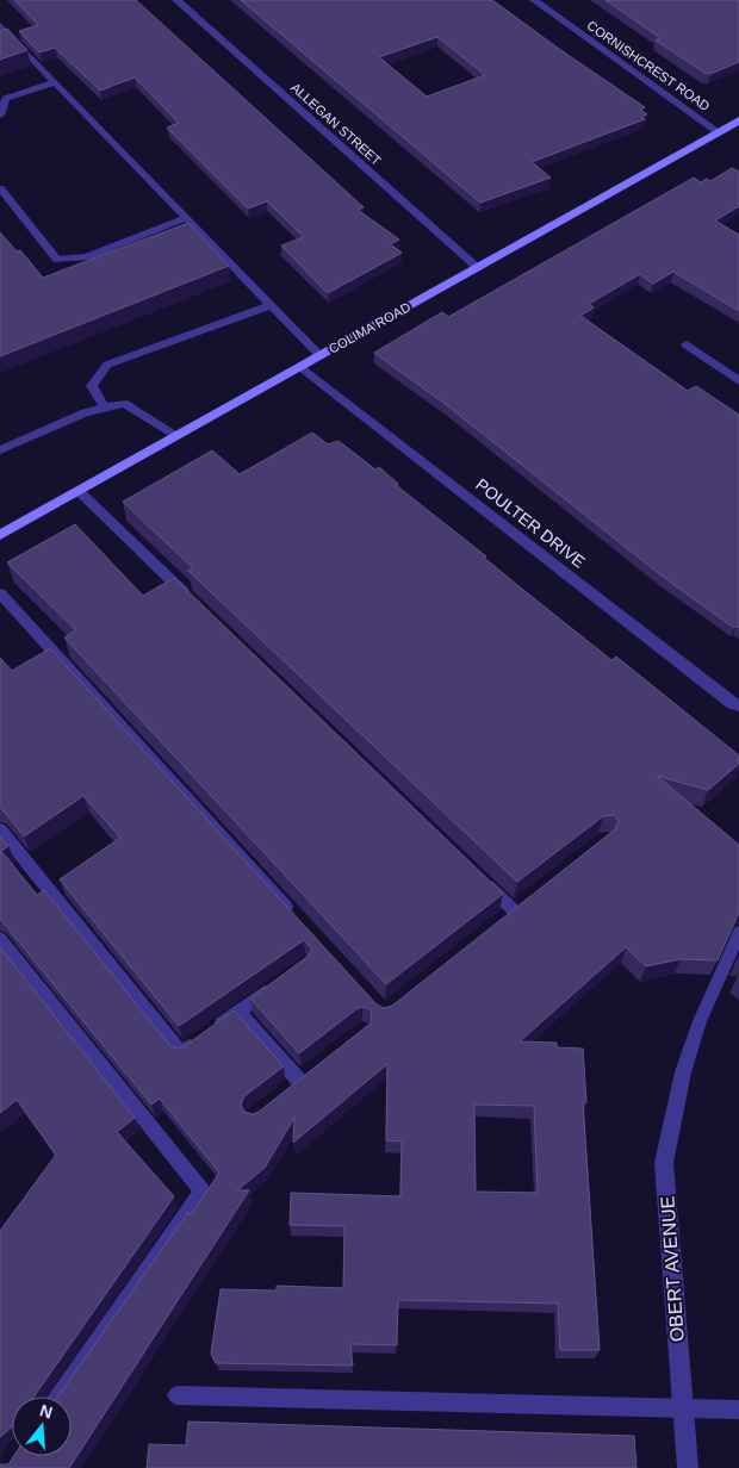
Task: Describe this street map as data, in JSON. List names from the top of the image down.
{
  "streets": {
    "main road": ["COLIMA ROAD"],
    "street": [
      "CORNISHCREST ROAD",
      "ALLEGAN STREET",
      "POULTER DRIVE",
      "OBERT AVENUE"
    ]
  },
  "crossings": [
    ["CORNISHCREST ROAD", "COLIMA ROAD"],
    ["ALLEGAN STREET", "COLIMA ROAD"],
    ["COLIMA ROAD", "POULTER DRIVE"]
  ],
  "north": "top"
}
